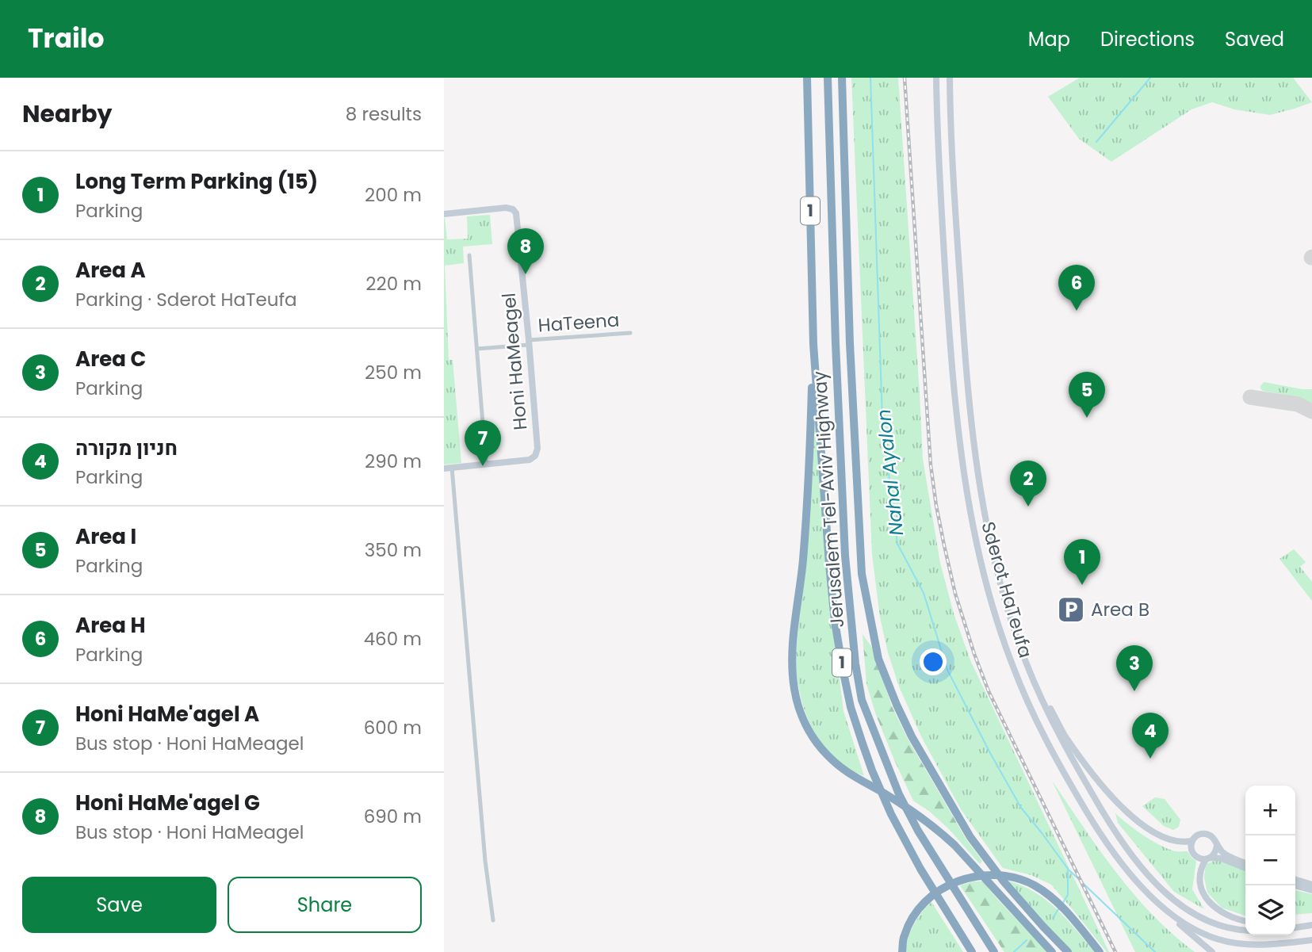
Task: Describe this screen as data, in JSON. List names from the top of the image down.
{
  "streets": {
    "highway": ["1", "Jerusalem Tel-Aviv Highway"],
    "main road": ["Honi HaMeagel", "Sderot HaTeufa"],
    "street": ["HaTeena"]
  },
  "crossings": [
    ["HaTeena", "Honi HaMeagel"]
  ],
  "water": ["Nahal Ayalon"],
  "places": {
    "parking": ["Area B"]
  },
  "page": {
    "header": "Trailo",
    "nav": ["Map", "Directions", "Saved"],
    "heading": ["Nearby", "8 results"],
    "list": [
      {
        "mark": "1",
        "name": "Long Term Parking (15)",
        "note": "Parking",
        "value": "200 m"
      },
      {
        "mark": "2",
        "name": "Area A",
        "note": "Parking · Sderot HaTeufa",
        "value": "220 m"
      },
      {
        "mark": "3",
        "name": "Area C",
        "note": "Parking",
        "value": "250 m"
      },
      {
        "mark": "4",
        "name": "חניון מקורה",
        "note": "Parking",
        "value": "290 m"
      },
      {
        "mark": "5",
        "name": "Area I",
        "note": "Parking",
        "value": "350 m"
      },
      {
        "mark": "6",
        "name": "Area H",
        "note": "Parking",
        "value": "460 m"
      },
      {
        "mark": "7",
        "name": "Honi HaMe'agel A",
        "note": "Bus stop · Honi HaMeagel",
        "value": "600 m"
      },
      {
        "mark": "8",
        "name": "Honi HaMe'agel G",
        "note": "Bus stop · Honi HaMeagel",
        "value": "690 m"
      }
    ],
    "pins": [
      "8",
      "6",
      "5",
      "7",
      "2",
      "1",
      "3",
      "4"
    ],
    "map_buttons": ["+", "−"],
    "buttons": ["Save", "Share"]
  }
}
